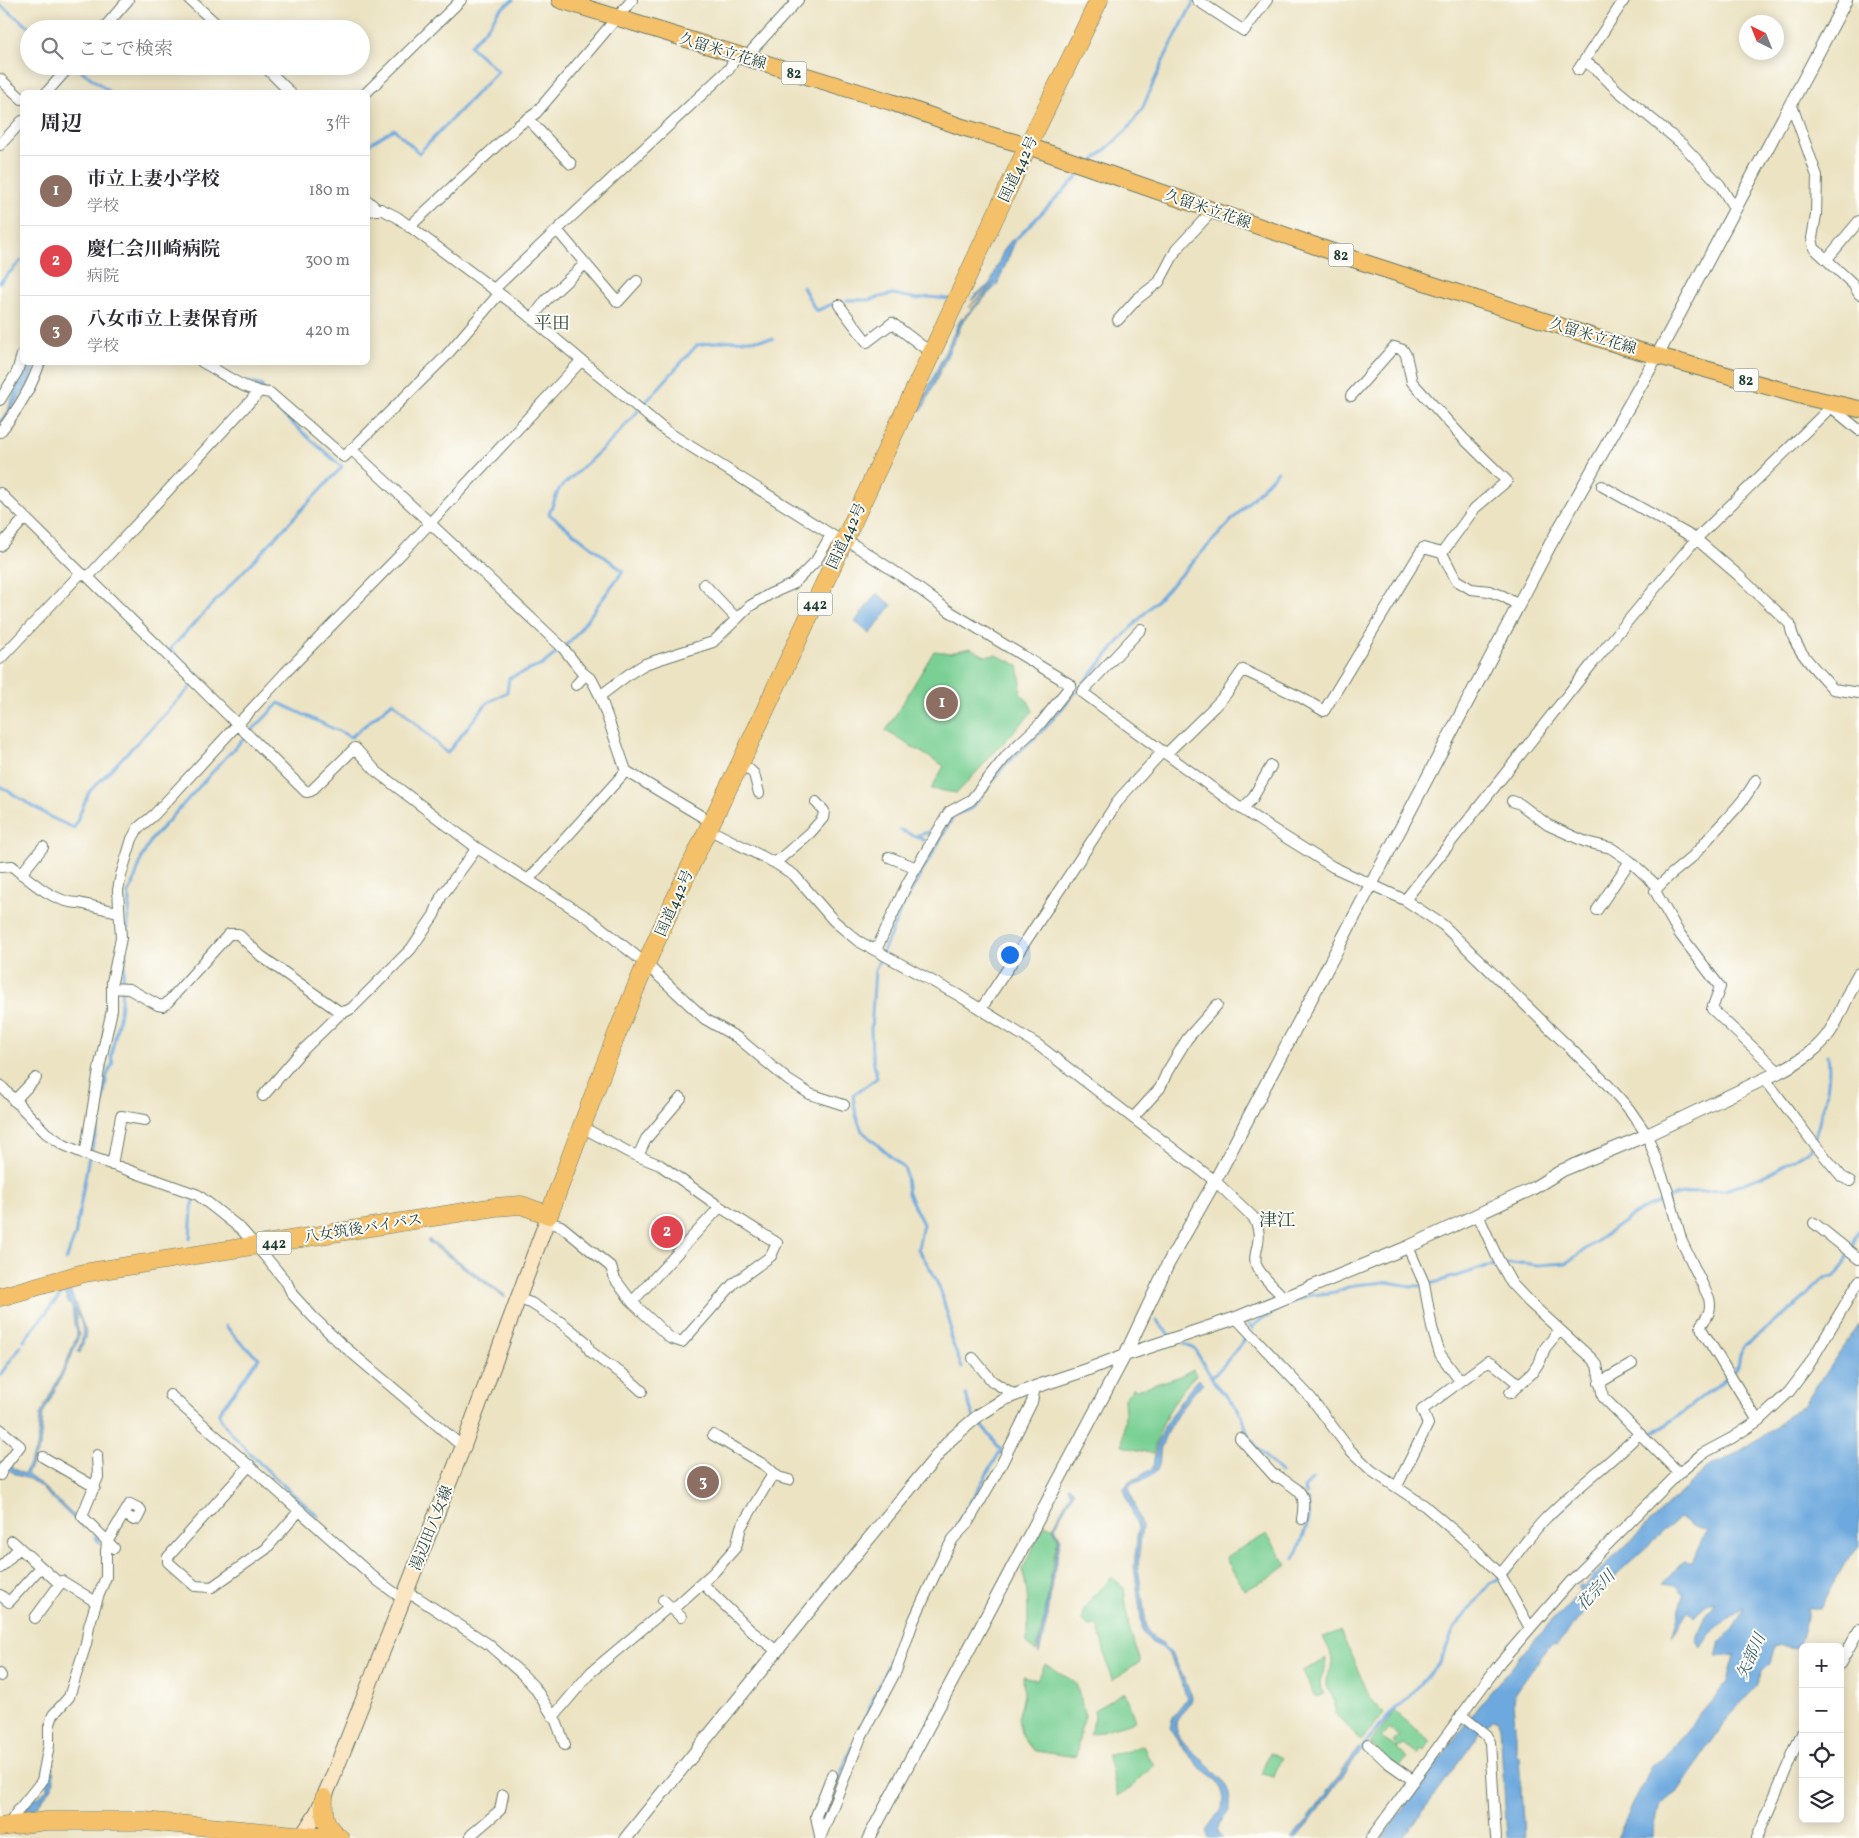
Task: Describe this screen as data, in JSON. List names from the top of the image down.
{
  "streets": {
    "highway": ["国道442号", "442", "八女筑後バイパス"],
    "main road": ["久留米立花線", "82", "湯辺田八女線"]
  },
  "crossings": [
    ["久留米立花線", "国道442号"],
    ["国道442号", "八女筑後バイパス"],
    ["国道442号", "湯辺田八女線"],
    ["八女筑後バイパス", "湯辺田八女線"]
  ],
  "districts": ["平田", "津江"],
  "water": ["花宗川", "矢部川"],
  "north": "top left",
  "page": {
    "search": "ここで検索",
    "heading": ["周辺", "3件"],
    "list": [
      {
        "mark": "1",
        "name": "市立上妻小学校",
        "note": "学校",
        "value": "180 m"
      },
      {
        "mark": "2",
        "name": "慶仁会川崎病院",
        "note": "病院",
        "value": "300 m"
      },
      {
        "mark": "3",
        "name": "八女市立上妻保育所",
        "note": "学校",
        "value": "420 m"
      }
    ],
    "pins": ["1", "2", "3"],
    "map_buttons": ["+", "−"]
  }
}
